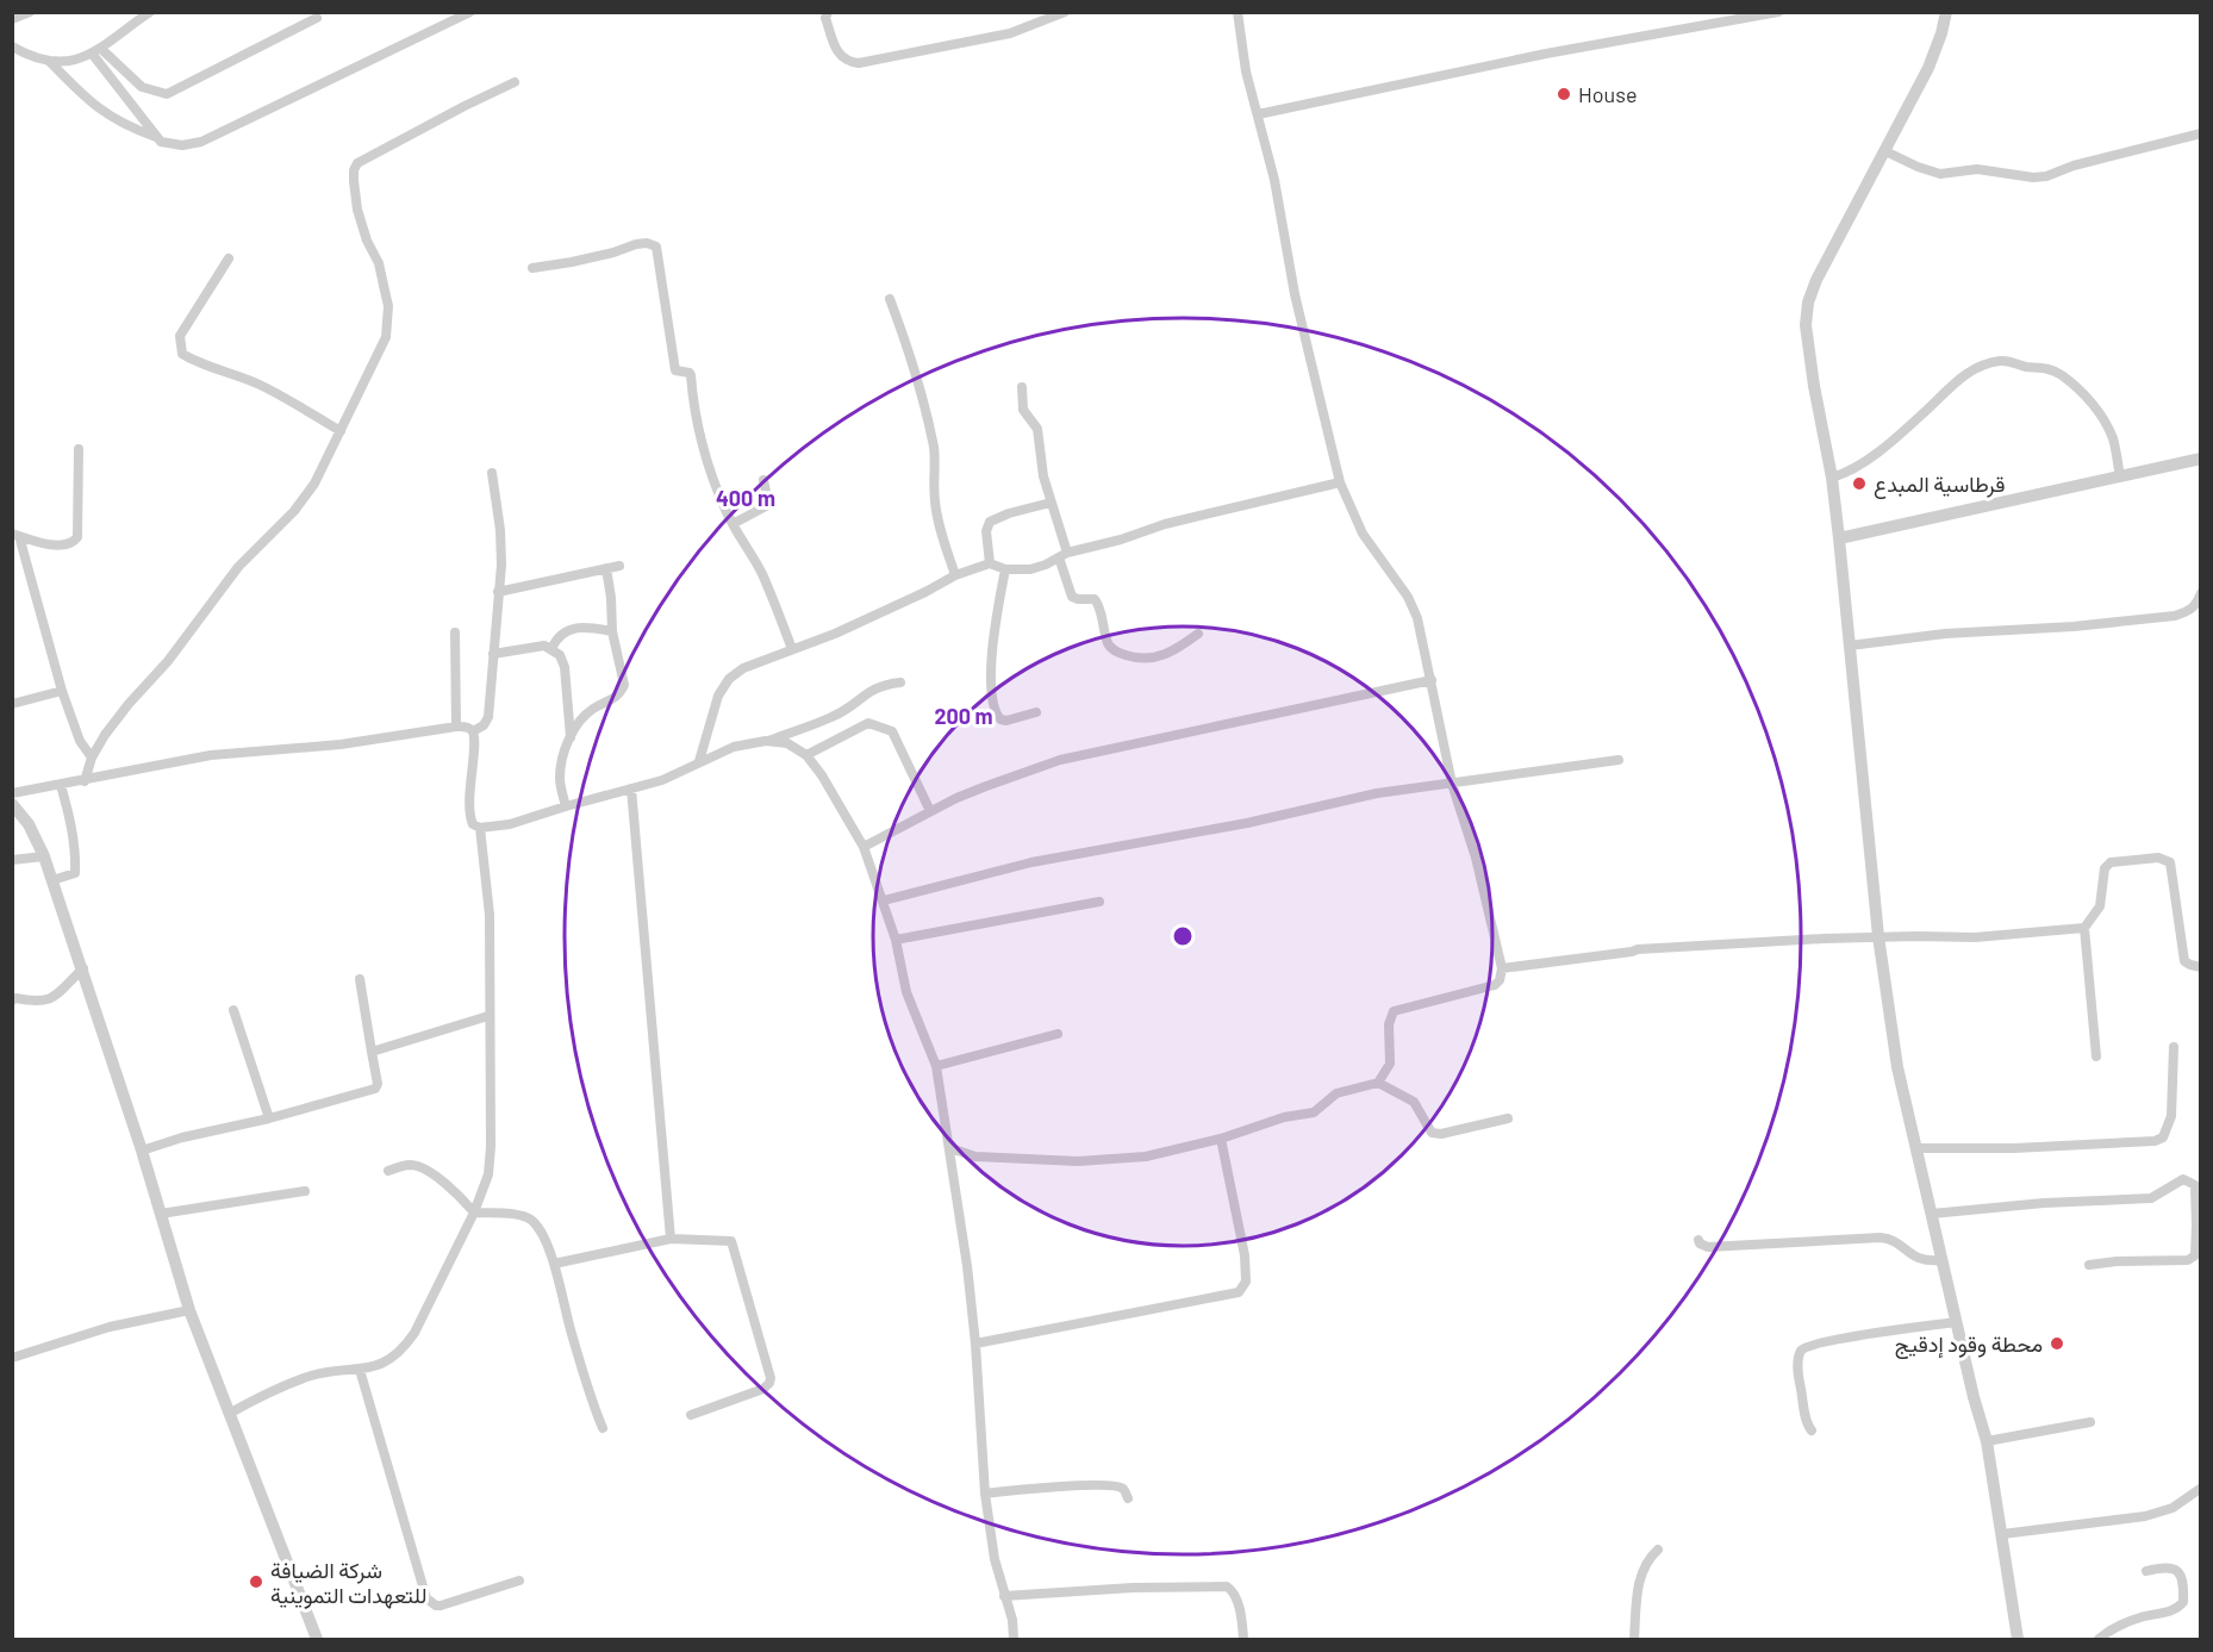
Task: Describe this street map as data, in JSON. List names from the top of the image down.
{
  "places": [
    "House",
    "قرطاسية المبدع",
    "محطة وقود إدقيج",
    "شركة الضيافة للتعهدات التموينية"
  ],
  "rings": ["400 m", "200 m"]
}
